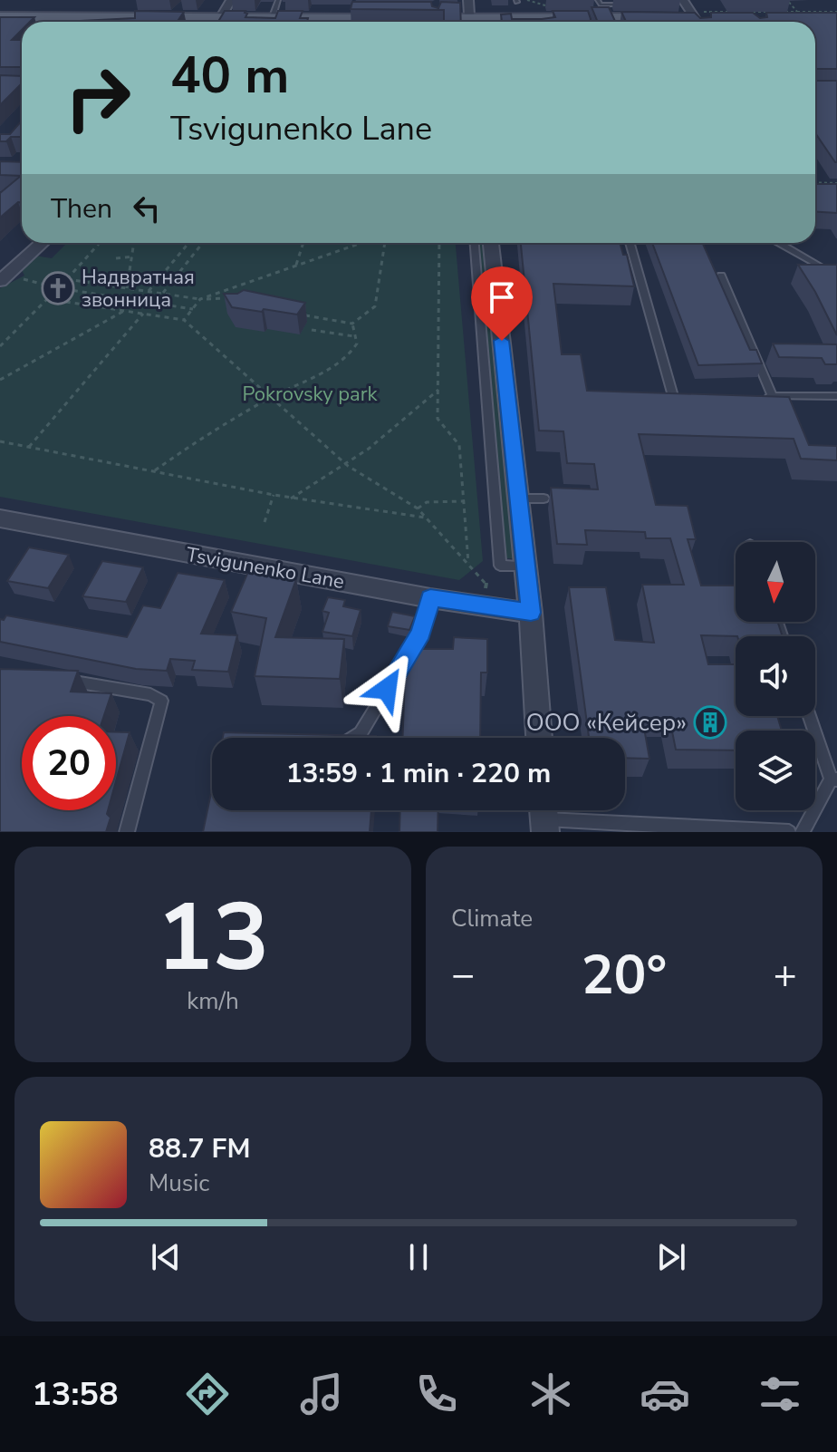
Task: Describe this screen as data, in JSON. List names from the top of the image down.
{
  "streets": {
    "street": ["Tsvigunenko Lane"]
  },
  "parks": ["Pokrovsky park"],
  "places": {
    "church": ["Надвратная звонница"],
    "building": ["ООО «Кейсер»"]
  },
  "north": "bottom",
  "page": {
    "turn": ["40 m", "Tsvigunenko Lane"],
    "then": "Then",
    "limit": "20",
    "trip": "13:59 · 1 min · 220 m",
    "tile": [
      ["13", "km/h"],
      "Climate"
    ],
    "heat": ["−", "20°", "+"],
    "song": ["88.7 FM", "Music"],
    "tabs": "13:58"
  }
}
